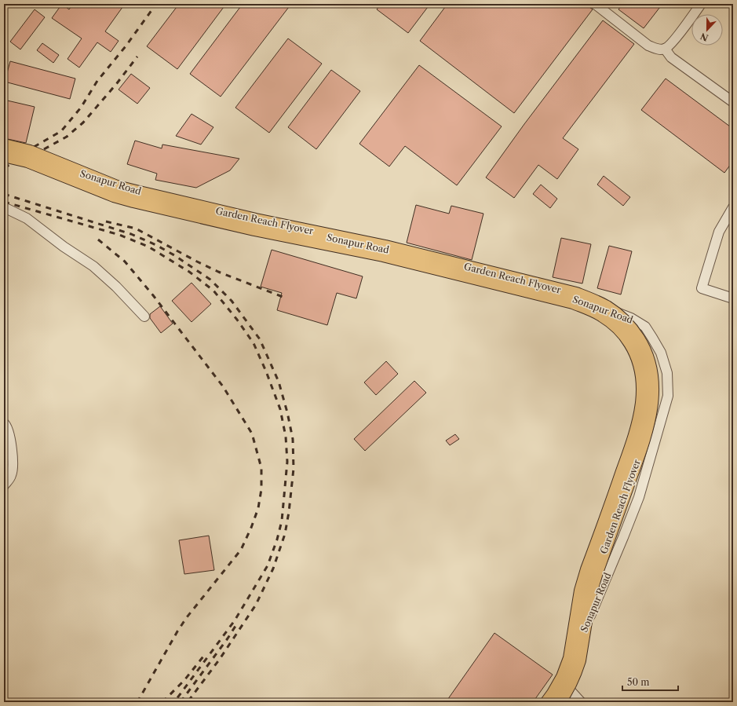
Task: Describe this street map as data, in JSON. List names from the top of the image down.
{
  "streets": {
    "main road": ["Garden Reach Flyover"],
    "street": ["Sonapur Road"]
  },
  "crossings": [
    ["Sonapur Road", "Garden Reach Flyover"]
  ],
  "scale_bar": "50 m",
  "north": "bottom"
}
